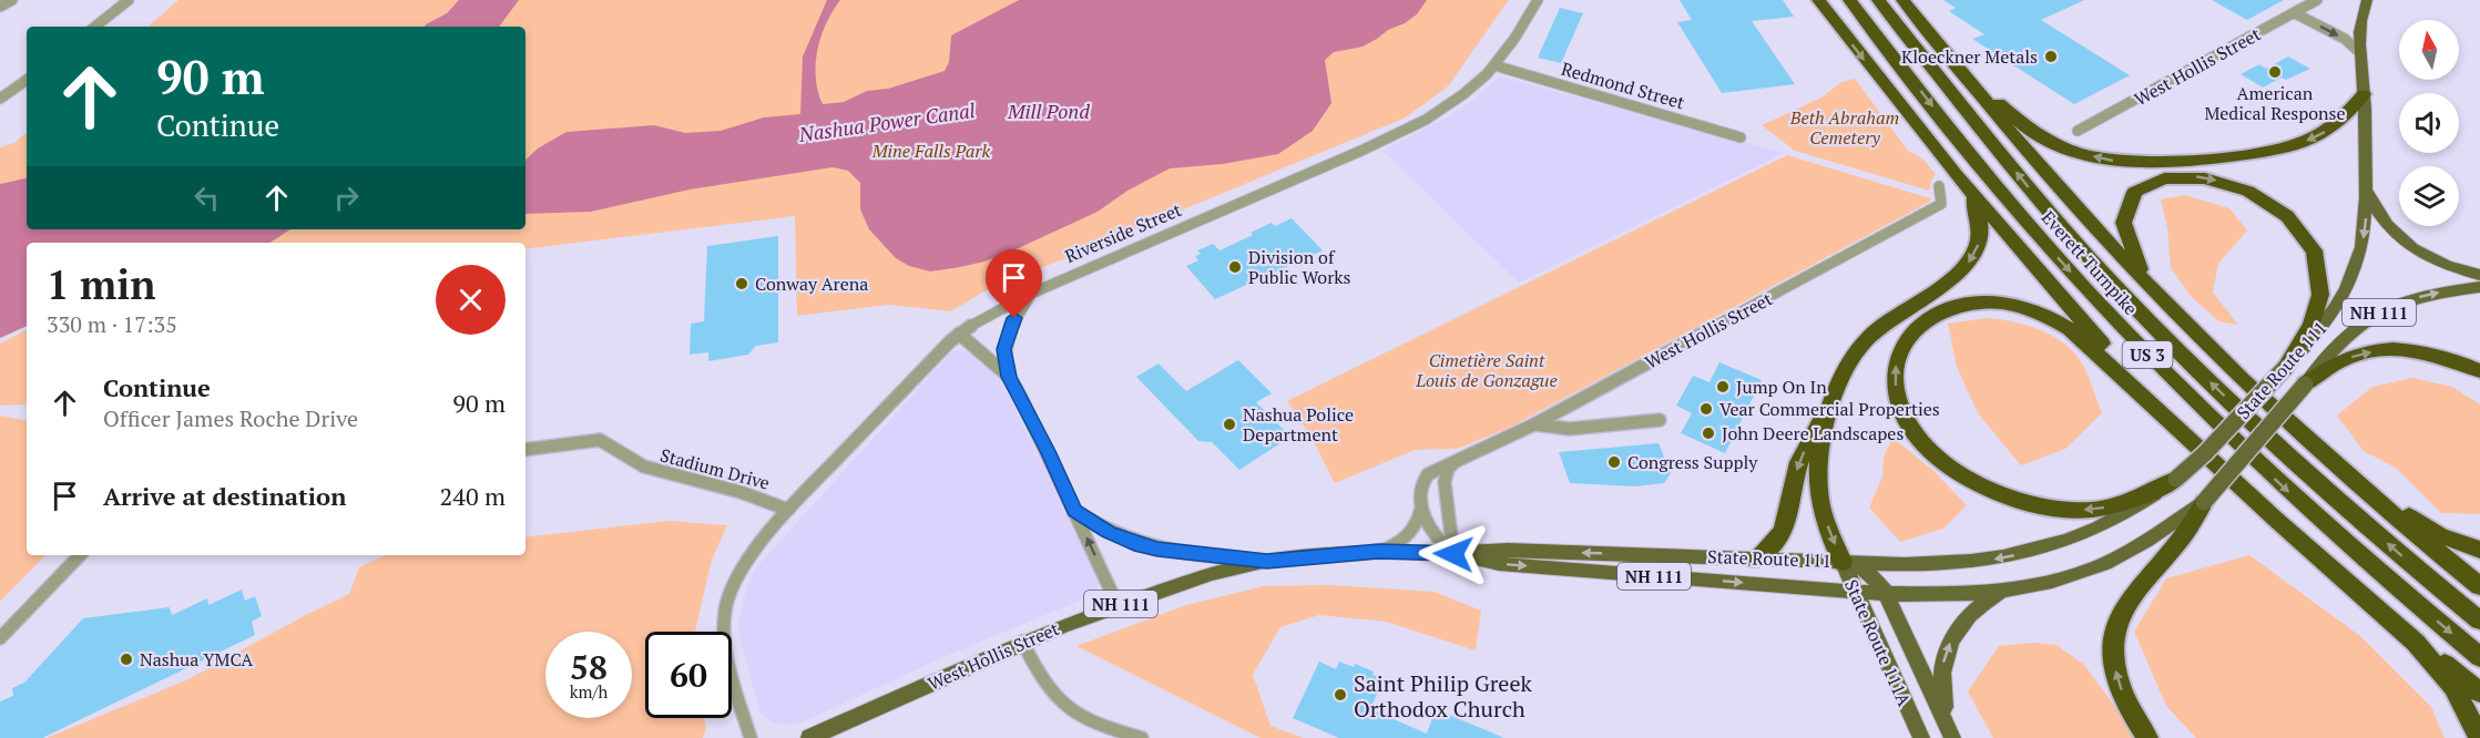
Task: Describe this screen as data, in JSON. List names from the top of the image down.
{
  "streets": {
    "highway": ["Everett Turnpike", "US 3"],
    "main road": [
      "West Hollis Street",
      "NH 111",
      "State Route 111",
      "State Route 111A"
    ],
    "street": ["Redmond Street", "Riverside Street", "Stadium Drive"]
  },
  "crossings": [
    ["West Hollis Street", "State Route 111"],
    ["Redmond Street", "Riverside Street"],
    ["Riverside Street", "Stadium Drive"],
    ["State Route 111", "State Route 111A"]
  ],
  "water": ["Mill Pond", "Nashua Power Canal"],
  "parks": ["Beth Abraham Cemetery", "Mine Falls Park", "Cimetière Saint Louis de Gonzague"],
  "places": [
    "Kloeckner Metals",
    "American Medical Response",
    "Division of Public Works",
    "Conway Arena",
    "Jump On In",
    "Vear Commercial Properties",
    "Nashua Police Department",
    "John Deere Landscapes",
    "Congress Supply",
    "Nashua YMCA",
    "Saint Philip Greek Orthodox Church"
  ],
  "north": "top",
  "page": {
    "turn": ["90 m", "Continue"],
    "heading": ["1 min", "330 m · 17:35"],
    "list": [
      {
        "name": "Continue",
        "note": "Officer James Roche Drive",
        "value": "90 m"
      },
      {
        "name": "Arrive at destination",
        "value": "240 m"
      }
    ],
    "speed": "58 km/h",
    "limit": "60"
  }
}
